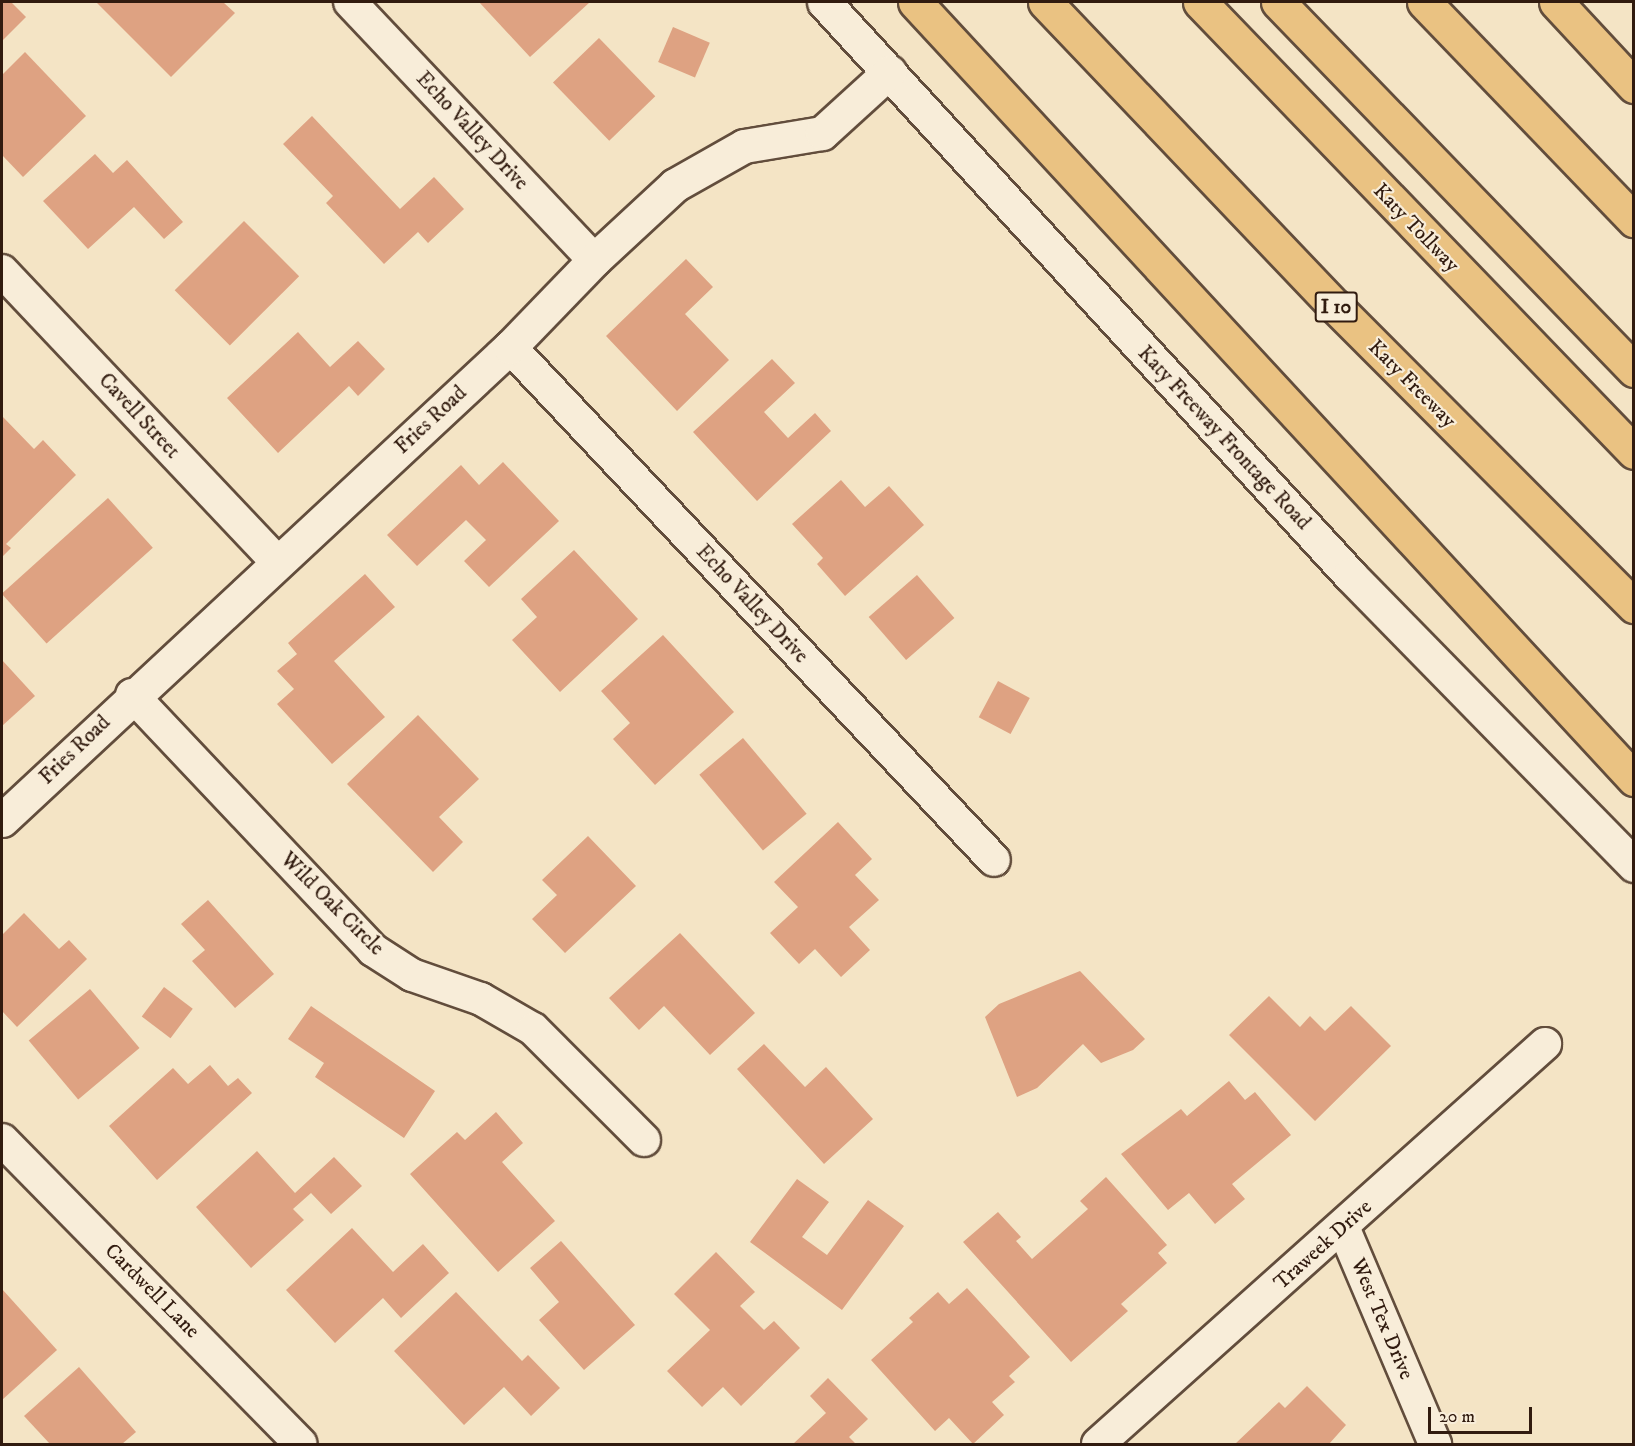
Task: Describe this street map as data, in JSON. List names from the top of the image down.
{
  "streets": {
    "highway": ["Katy Tollway", "I 10", "Katy Freeway"],
    "street": [
      "Echo Valley Drive",
      "Cavell Street",
      "Fries Road",
      "Katy Freeway Frontage Road",
      "Wild Oak Circle",
      "Traweek Drive",
      "Cardwell Lane",
      "West Tex Drive"
    ]
  },
  "crossings": [
    ["Echo Valley Drive", "Fries Road"],
    ["Cavell Street", "Fries Road"],
    ["Fries Road", "Katy Freeway Frontage Road"],
    ["Fries Road", "Wild Oak Circle"],
    ["Traweek Drive", "West Tex Drive"]
  ],
  "scale_bar": "20 m"
}
